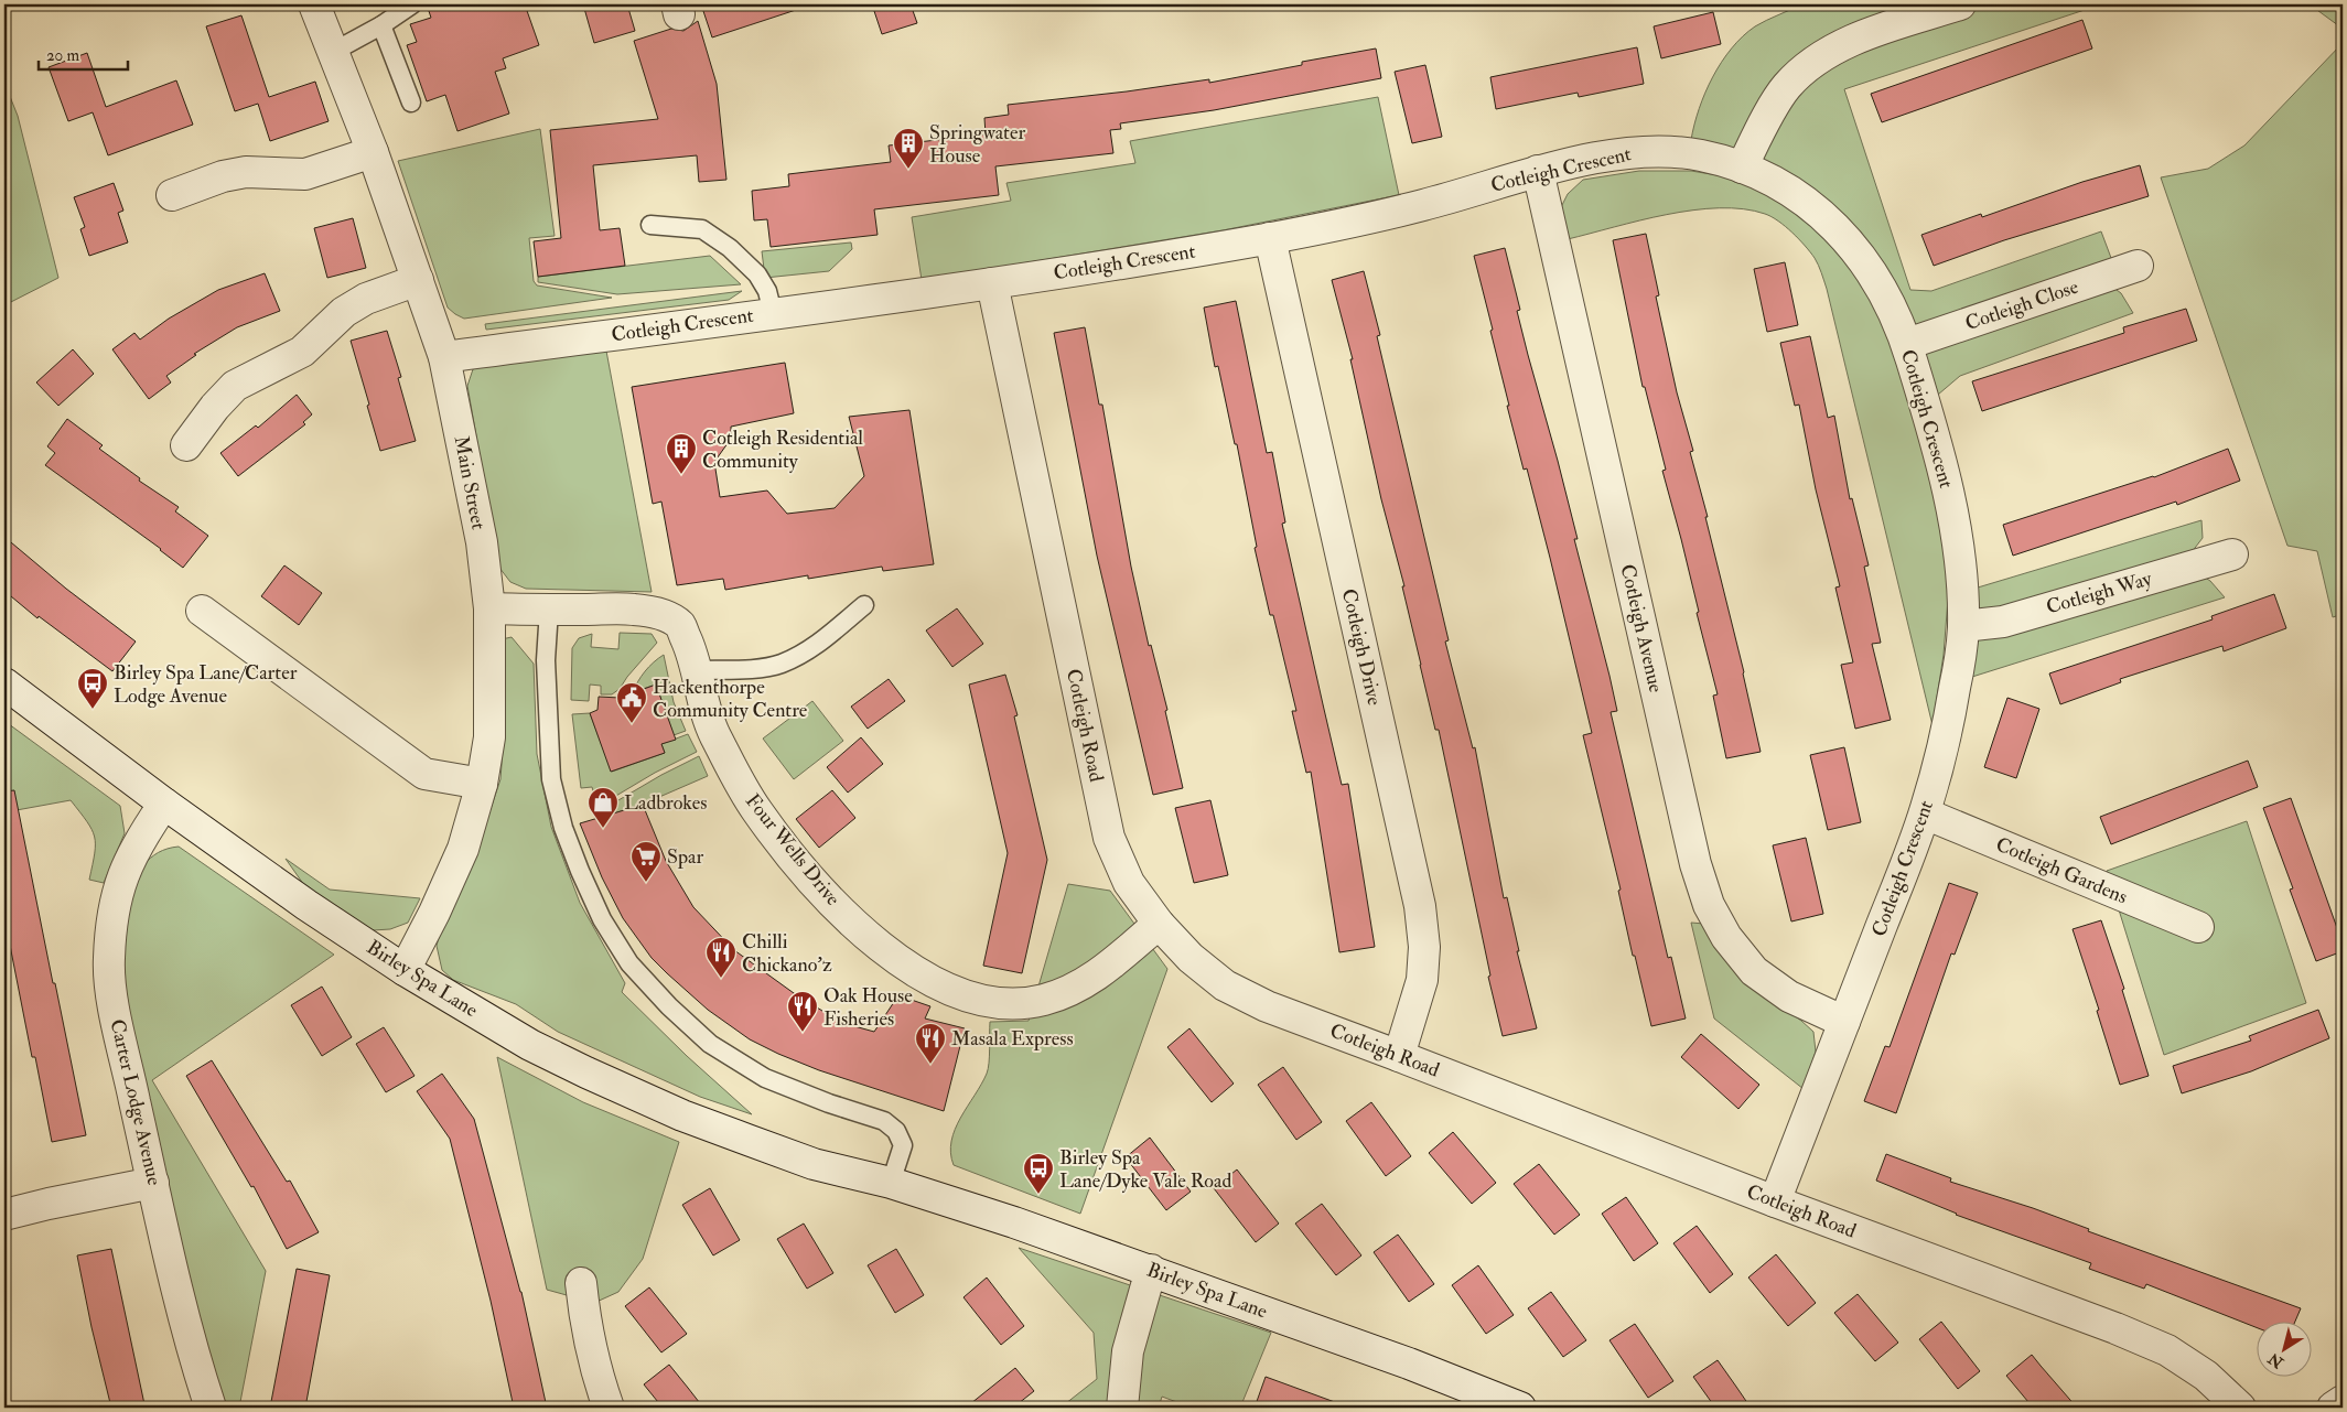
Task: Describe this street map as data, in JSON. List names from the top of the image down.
{
  "streets": {
    "street": [
      "Cotleigh Crescent",
      "Cotleigh Close",
      "Main Street",
      "Cotleigh Way",
      "Cotleigh Avenue",
      "Cotleigh Drive",
      "Cotleigh Road",
      "Four Wells Drive",
      "Cotleigh Gardens",
      "Birley Spa Lane",
      "Carter Lodge Avenue"
    ]
  },
  "crossings": [
    ["Cotleigh Crescent", "Cotleigh Close"],
    ["Cotleigh Crescent", "Main Street"],
    ["Cotleigh Crescent", "Cotleigh Way"],
    ["Cotleigh Crescent", "Cotleigh Avenue"],
    ["Cotleigh Crescent", "Cotleigh Drive"],
    ["Cotleigh Crescent", "Cotleigh Road"],
    ["Cotleigh Crescent", "Cotleigh Gardens"],
    ["Main Street", "Four Wells Drive"],
    ["Main Street", "Birley Spa Lane"],
    ["Cotleigh Drive", "Cotleigh Road"],
    ["Cotleigh Road", "Four Wells Drive"],
    ["Birley Spa Lane", "Carter Lodge Avenue"]
  ],
  "places": {
    "building": ["Springwater House", "Cotleigh Residential Community"],
    "bus stop": ["Birley Spa Lane/Carter Lodge Avenue", "Birley Spa Lane/Dyke Vale Road"],
    "public building": ["Hackenthorpe Community Centre"],
    "shop": ["Ladbrokes"],
    "supermarket": ["Spar"],
    "restaurant": ["Chilli Chickano'z", "Oak House Fisheries", "Masala Express"]
  },
  "scale_bar": "20 m",
  "north": "bottom left"
}
